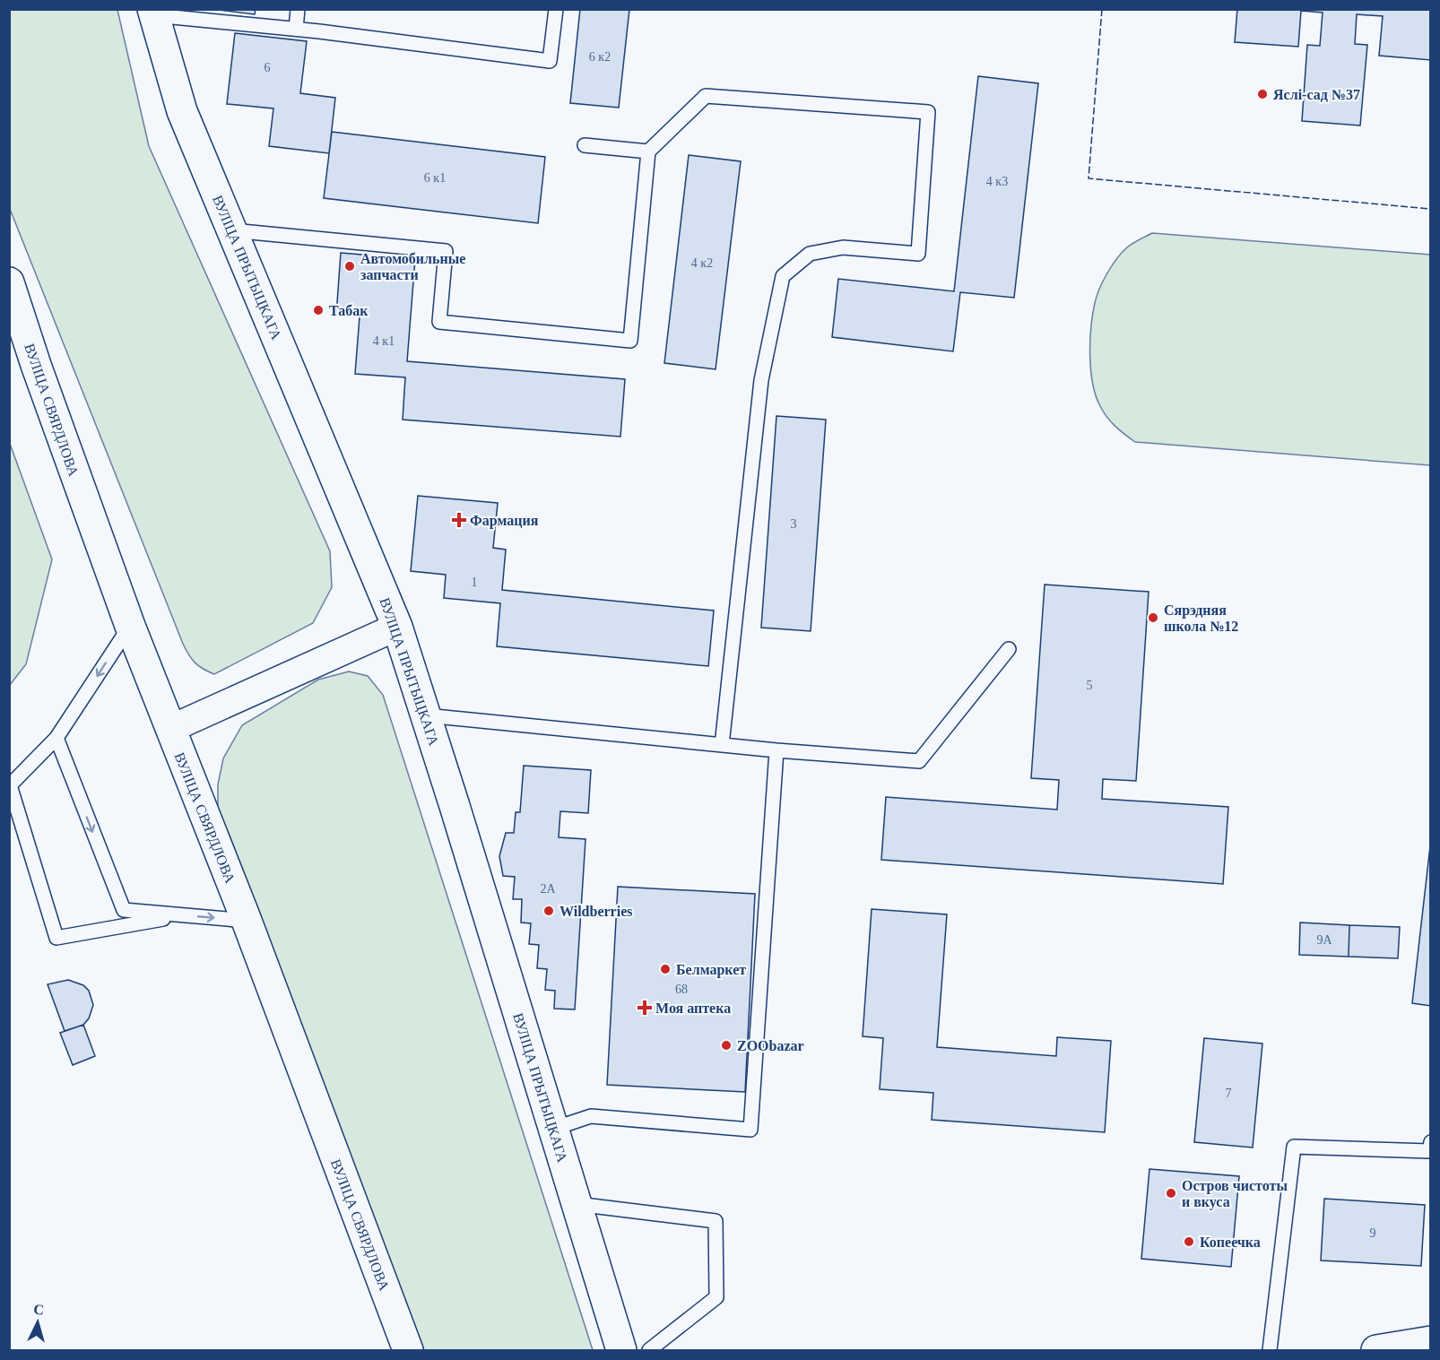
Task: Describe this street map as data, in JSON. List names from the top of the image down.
{
  "streets": {
    "street": ["ВУЛІЦА ПРЫТЫЦКАГА", "ВУЛІЦА СВЯРДЛОВА"]
  },
  "places": {
    "other": [
      "Яслі-сад №37",
      "Автомобильные запчасти",
      "Табак",
      "Сярэдняя школа №12",
      "Wildberries",
      "Белмаркет",
      "ZOObazar",
      "Остров чистоты и вкуса",
      "Копеечка"
    ],
    "health": ["Фармация", "Моя аптека"]
  },
  "house_numbers": [
    "6 к2",
    "6",
    "6 к1",
    "4 к3",
    "4 к2",
    "4 к1",
    "3",
    "1",
    "5",
    "2А",
    "9А",
    "68",
    "7",
    "9"
  ],
  "north": "top"
}
